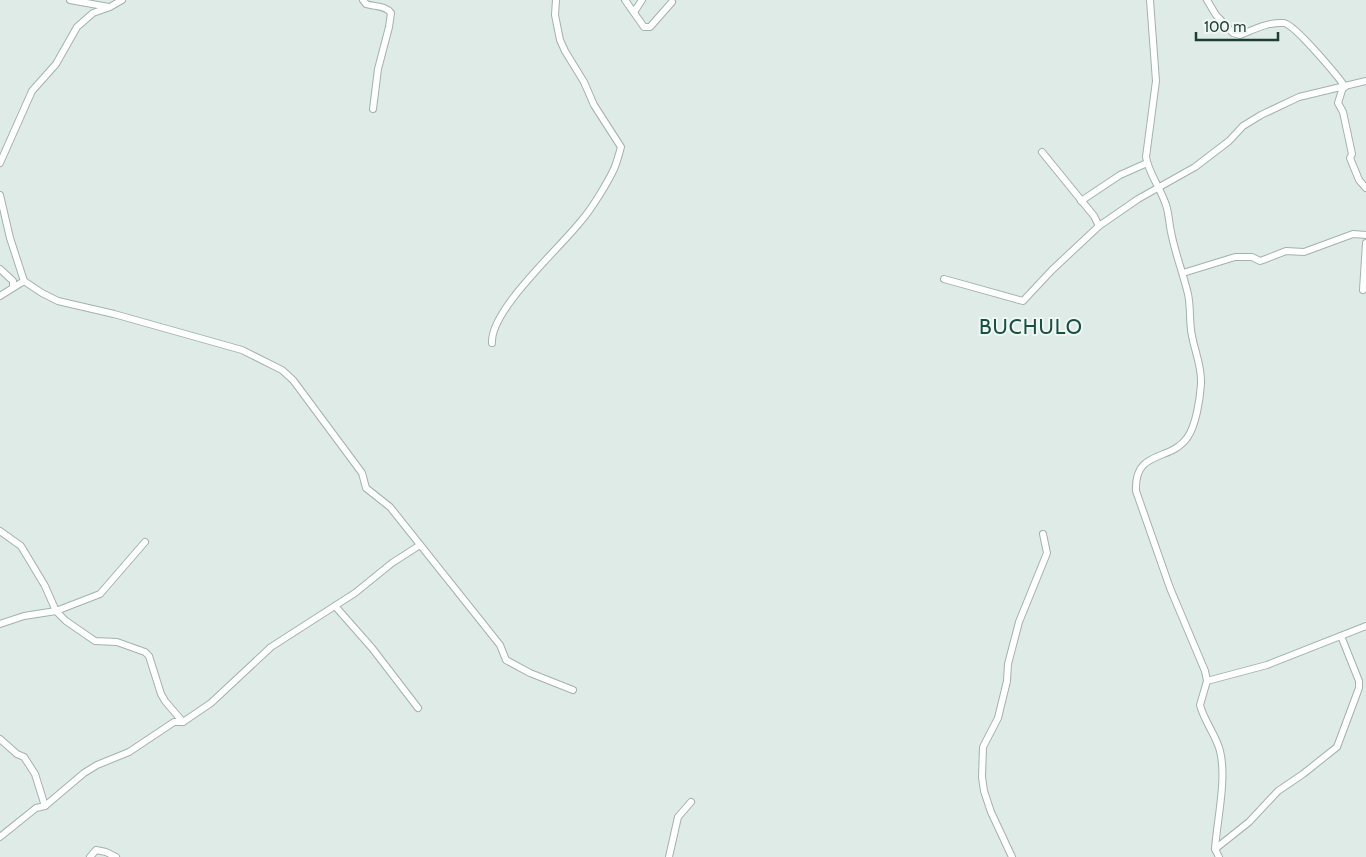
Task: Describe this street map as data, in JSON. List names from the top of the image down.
{
  "districts": ["BUCHULO"],
  "scale_bar": "100 m"
}
